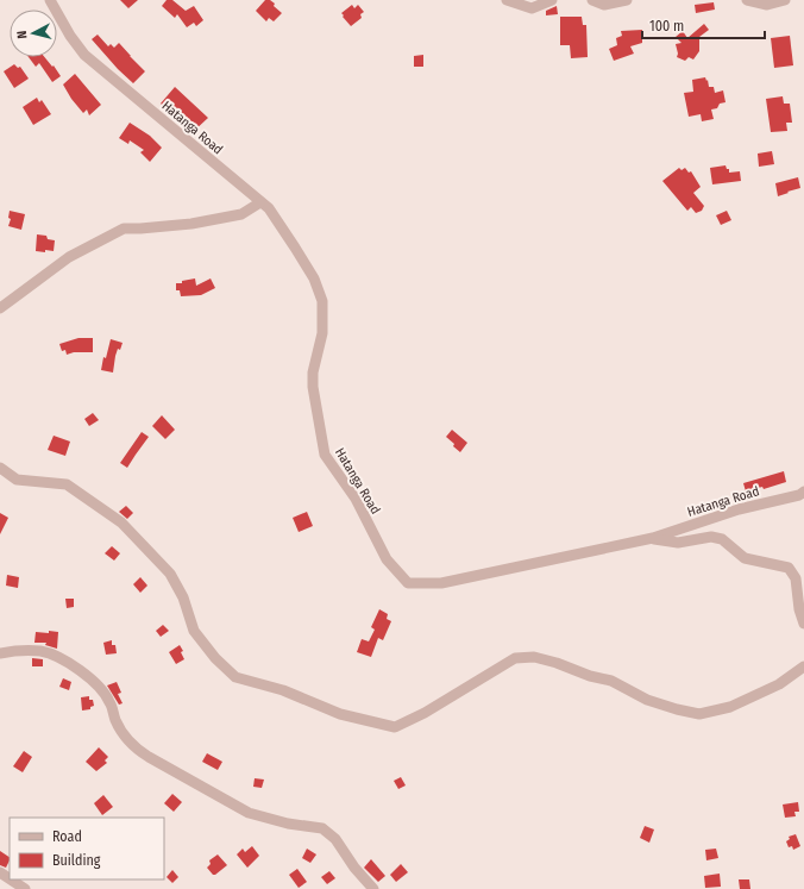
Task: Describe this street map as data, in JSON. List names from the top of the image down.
{
  "streets": {
    "street": ["Hatanga Road"]
  },
  "legend": ["Road", "Building"],
  "scale_bar": "100 m",
  "north": "left"
}
